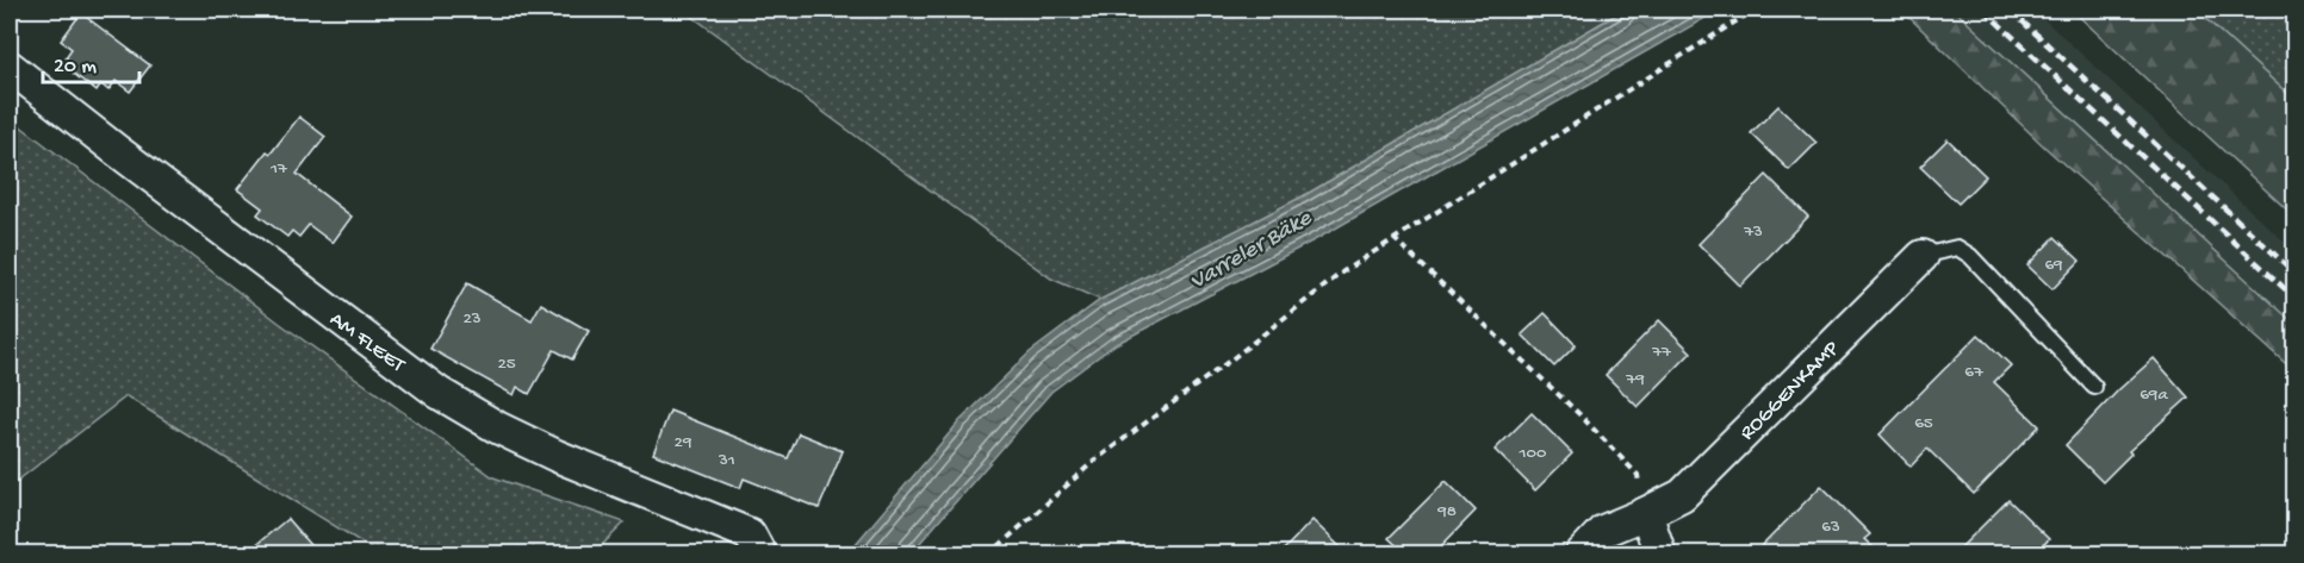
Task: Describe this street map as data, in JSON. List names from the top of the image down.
{
  "streets": {
    "street": ["AM FLEET", "ROGGENKAMP"]
  },
  "water": ["Varreler Bäke"],
  "house_numbers": [
    "17",
    "73",
    "69",
    "23",
    "77",
    "25",
    "67",
    "79",
    "69a",
    "65",
    "29",
    "100",
    "31",
    "98",
    "63"
  ],
  "scale_bar": "20 m"
}
